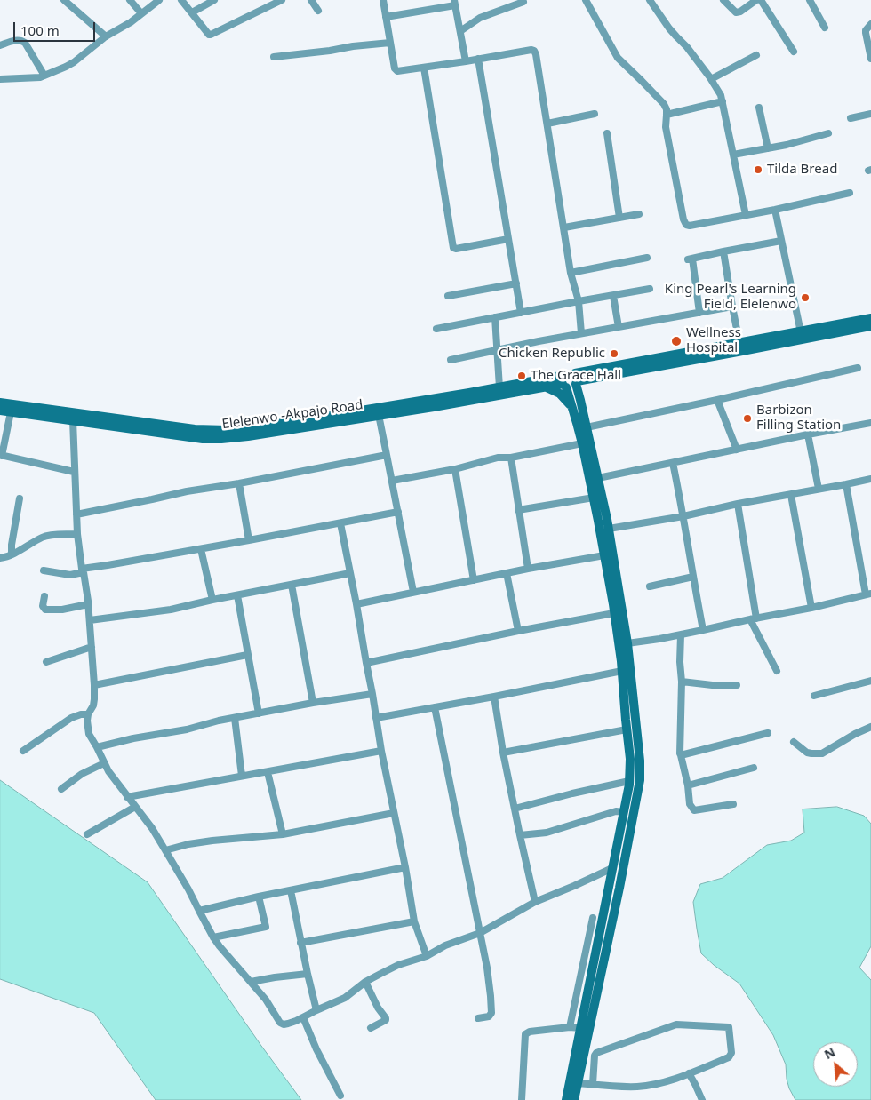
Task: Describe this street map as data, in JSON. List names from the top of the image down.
{
  "streets": {
    "main road": ["Elelenwo -Akpajo Road"]
  },
  "places": [
    "Tilda Bread",
    "King Pearl's Learning Field, Elelenwo",
    "Wellness Hospital",
    "Chicken Republic",
    "The Grace Hall",
    "Barbizon Filling Station"
  ],
  "scale_bar": "100 m",
  "north": "top left"
}
